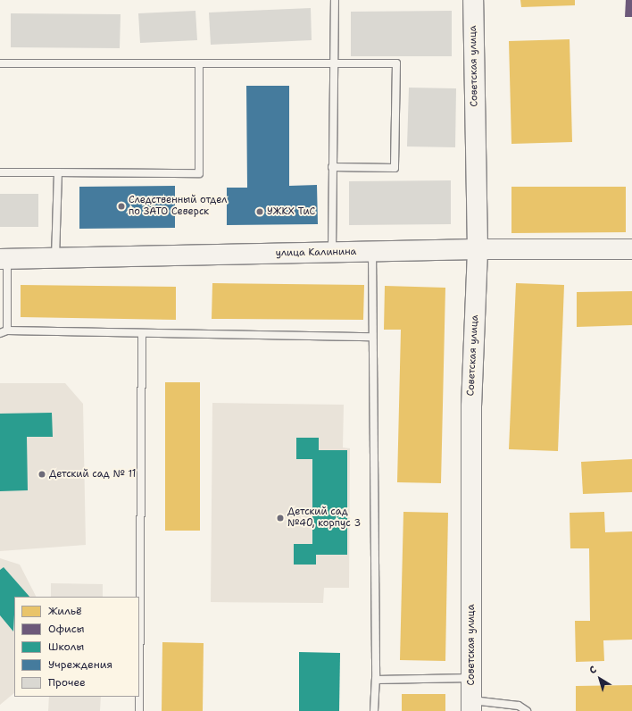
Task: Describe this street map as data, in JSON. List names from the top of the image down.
{
  "streets": {
    "street": ["Советская улица", "улица Калинина"]
  },
  "crossings": [
    ["Советская улица", "улица Калинина"]
  ],
  "places": [
    "Следственный отдел по ЗАТО Северск",
    "УЖКХ ТиС",
    "Детский сад № 11",
    "Детский сад №40, корпус 3"
  ],
  "legend": [
    "Жильё",
    "Офисы",
    "Школы",
    "Учреждения",
    "Прочее"
  ],
  "north": "top left"
}
